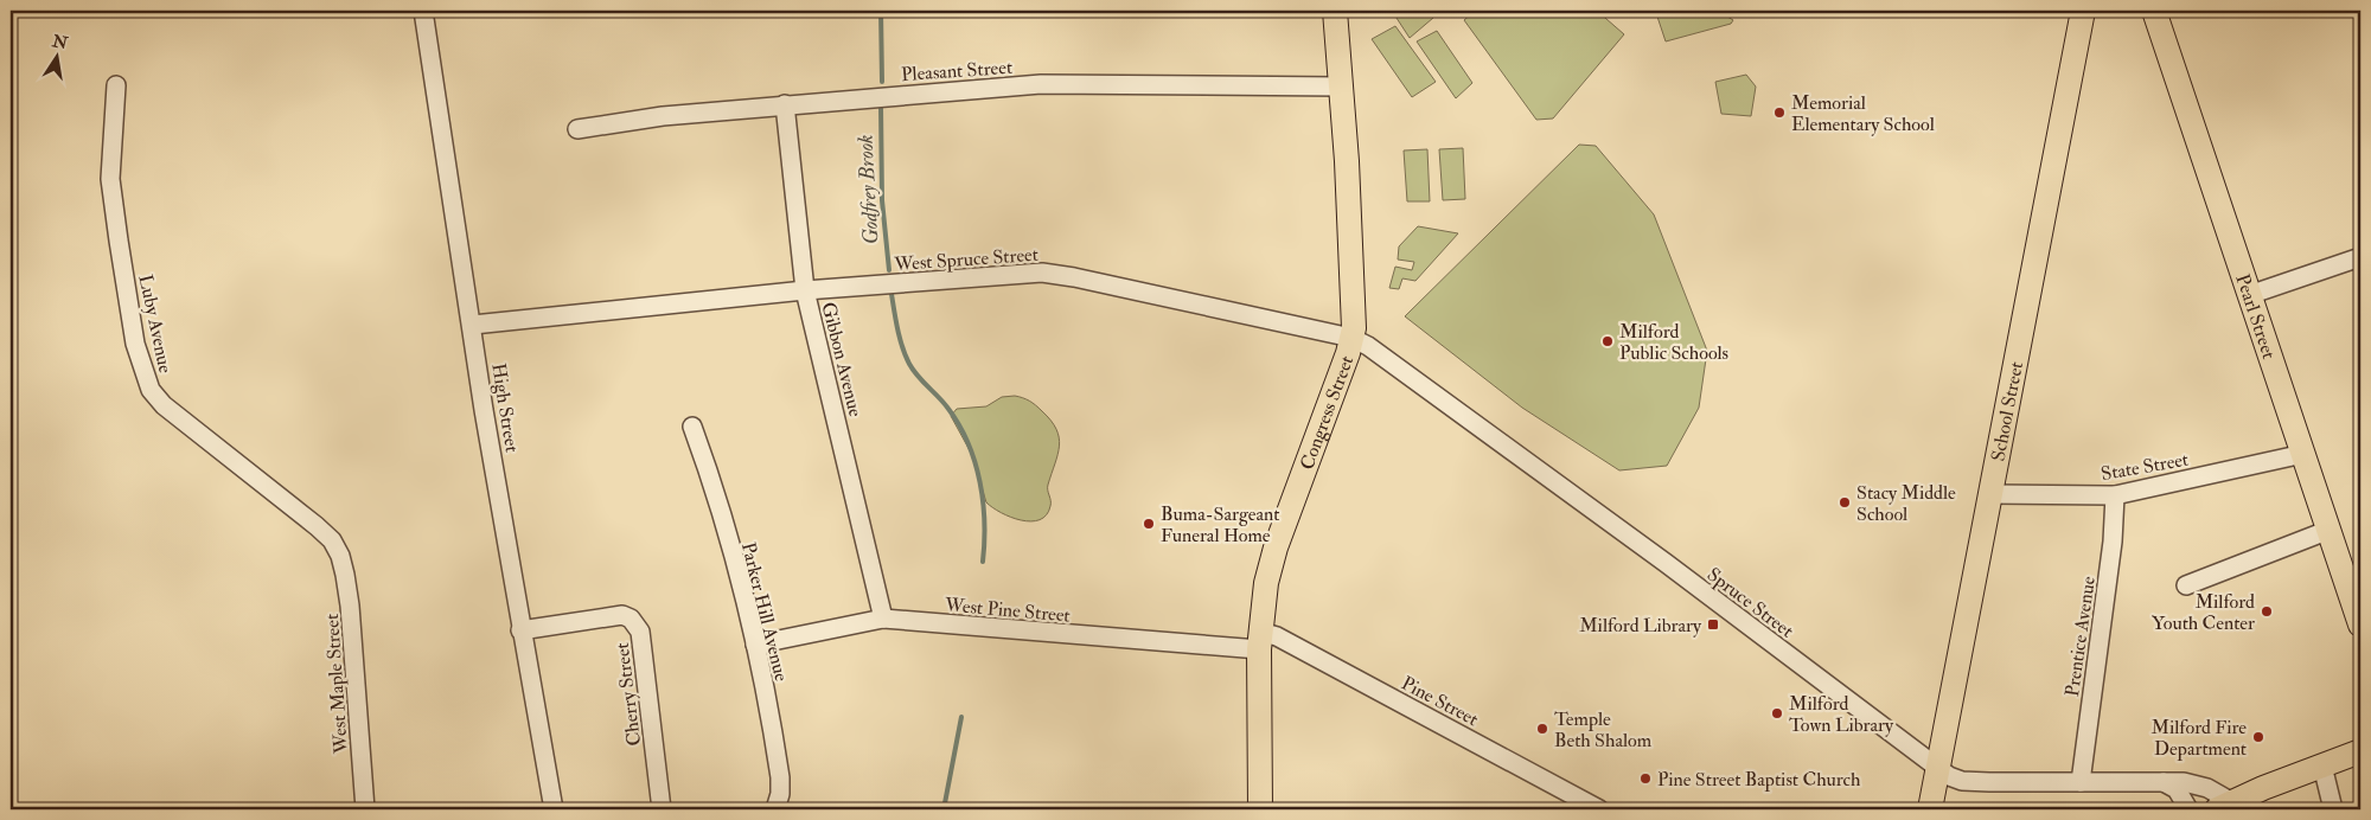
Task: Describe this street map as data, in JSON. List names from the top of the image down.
{
  "streets": {
    "main road": ["Pearl Street", "School Street", "Congress Street"],
    "street": [
      "Pleasant Street",
      "West Spruce Street",
      "Luby Avenue",
      "Gibbon Avenue",
      "High Street",
      "State Street",
      "Spruce Street",
      "West Pine Street",
      "Parker Hill Avenue",
      "Prentice Avenue",
      "West Maple Street",
      "Cherry Street",
      "Pine Street"
    ]
  },
  "crossings": [
    ["Pleasant Street", "Gibbon Avenue"],
    ["Pleasant Street", "Congress Street"],
    ["West Spruce Street", "Gibbon Avenue"],
    ["West Spruce Street", "High Street"],
    ["West Spruce Street", "Congress Street"],
    ["West Spruce Street", "Spruce Street"],
    ["Pearl Street", "State Street"],
    ["Luby Avenue", "West Maple Street"],
    ["Gibbon Avenue", "West Pine Street"],
    ["High Street", "Cherry Street"],
    ["School Street", "State Street"],
    ["School Street", "Spruce Street"],
    ["Congress Street", "Spruce Street"],
    ["Congress Street", "West Pine Street"],
    ["Congress Street", "Pine Street"],
    ["State Street", "Prentice Avenue"],
    ["Spruce Street", "Prentice Avenue"],
    ["West Pine Street", "Parker Hill Avenue"],
    ["West Pine Street", "Pine Street"]
  ],
  "water": ["Godfrey Brook"],
  "places": {
    "other": [
      "Memorial Elementary School",
      "Milford Public Schools",
      "Stacy Middle School",
      "Buma-Sargeant Funeral Home",
      "Milford Youth Center",
      "Milford Town Library",
      "Temple Beth Shalom",
      "Milford Fire Department",
      "Pine Street Baptist Church"
    ],
    "transit": ["Milford Library"]
  },
  "north": "top"
}
